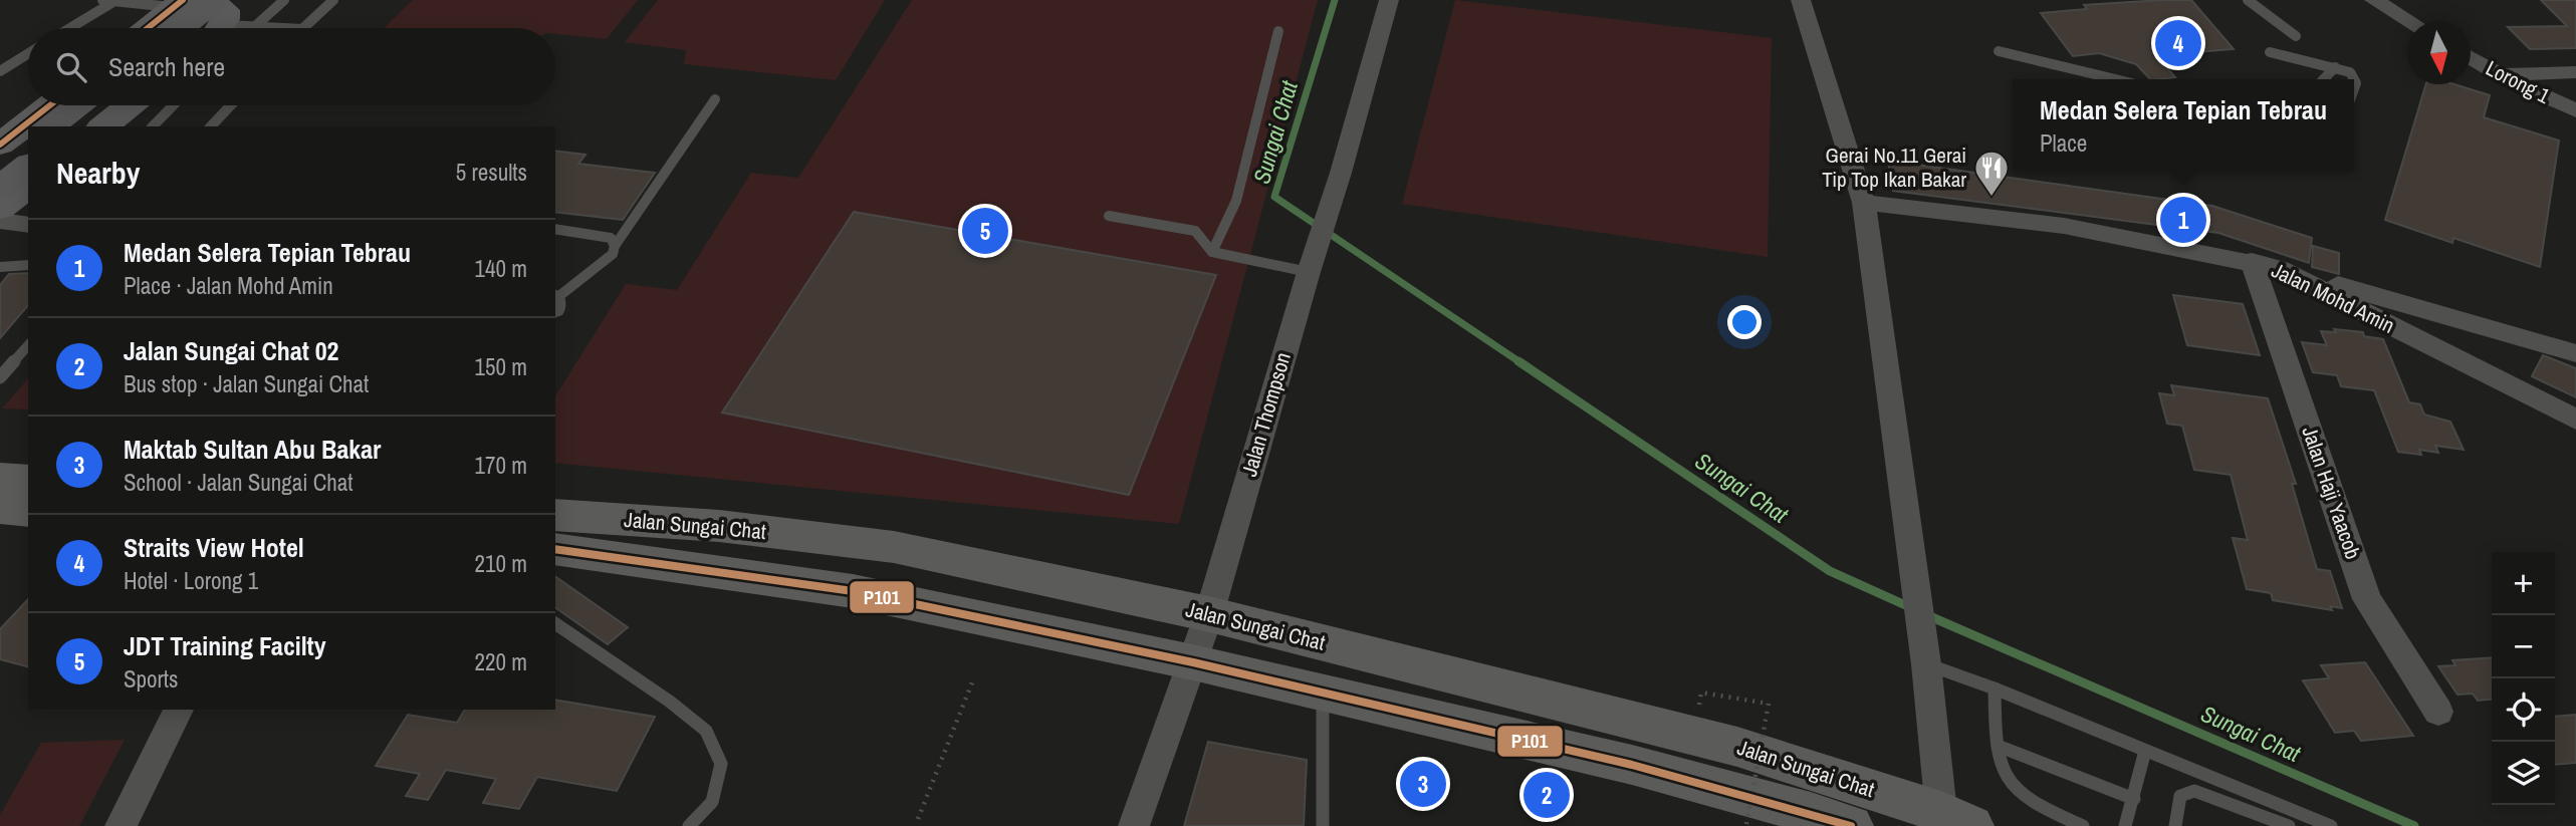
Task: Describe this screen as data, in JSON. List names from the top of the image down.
{
  "streets": {
    "main road": ["Jalan Sungai Chat"],
    "street": [
      "Lorong 1",
      "Jalan Mohd Amin",
      "Jalan Thompson",
      "Jalan Haji Yaacob"
    ]
  },
  "crossings": [
    ["Jalan Mohd Amin", "Jalan Haji Yaacob"],
    ["Jalan Mohd Amin", "Jalan Sungai Chat"],
    ["Jalan Thompson", "Jalan Sungai Chat"]
  ],
  "water": ["Sungai Chat"],
  "places": {
    "restaurant": ["Gerai No.11 Gerai Tip Top Ikan Bakar"]
  },
  "lines": ["transit line P101"],
  "north": "bottom",
  "page": {
    "pins": [
      "4",
      "1",
      "5",
      "3",
      "2"
    ],
    "search": "Search here",
    "popup": ["Medan Selera Tepian Tebrau", "Place"],
    "heading": ["Nearby", "5 results"],
    "list": [
      {
        "mark": "1",
        "name": "Medan Selera Tepian Tebrau",
        "note": "Place · Jalan Mohd Amin",
        "value": "140 m"
      },
      {
        "mark": "2",
        "name": "Jalan Sungai Chat 02",
        "note": "Bus stop · Jalan Sungai Chat",
        "value": "150 m"
      },
      {
        "mark": "3",
        "name": "Maktab Sultan Abu Bakar",
        "note": "School · Jalan Sungai Chat",
        "value": "170 m"
      },
      {
        "mark": "4",
        "name": "Straits View Hotel",
        "note": "Hotel · Lorong 1",
        "value": "210 m"
      },
      {
        "mark": "5",
        "name": "JDT Training Facilty",
        "note": "Sports",
        "value": "220 m"
      }
    ],
    "map_buttons": ["+", "−"]
  }
}
